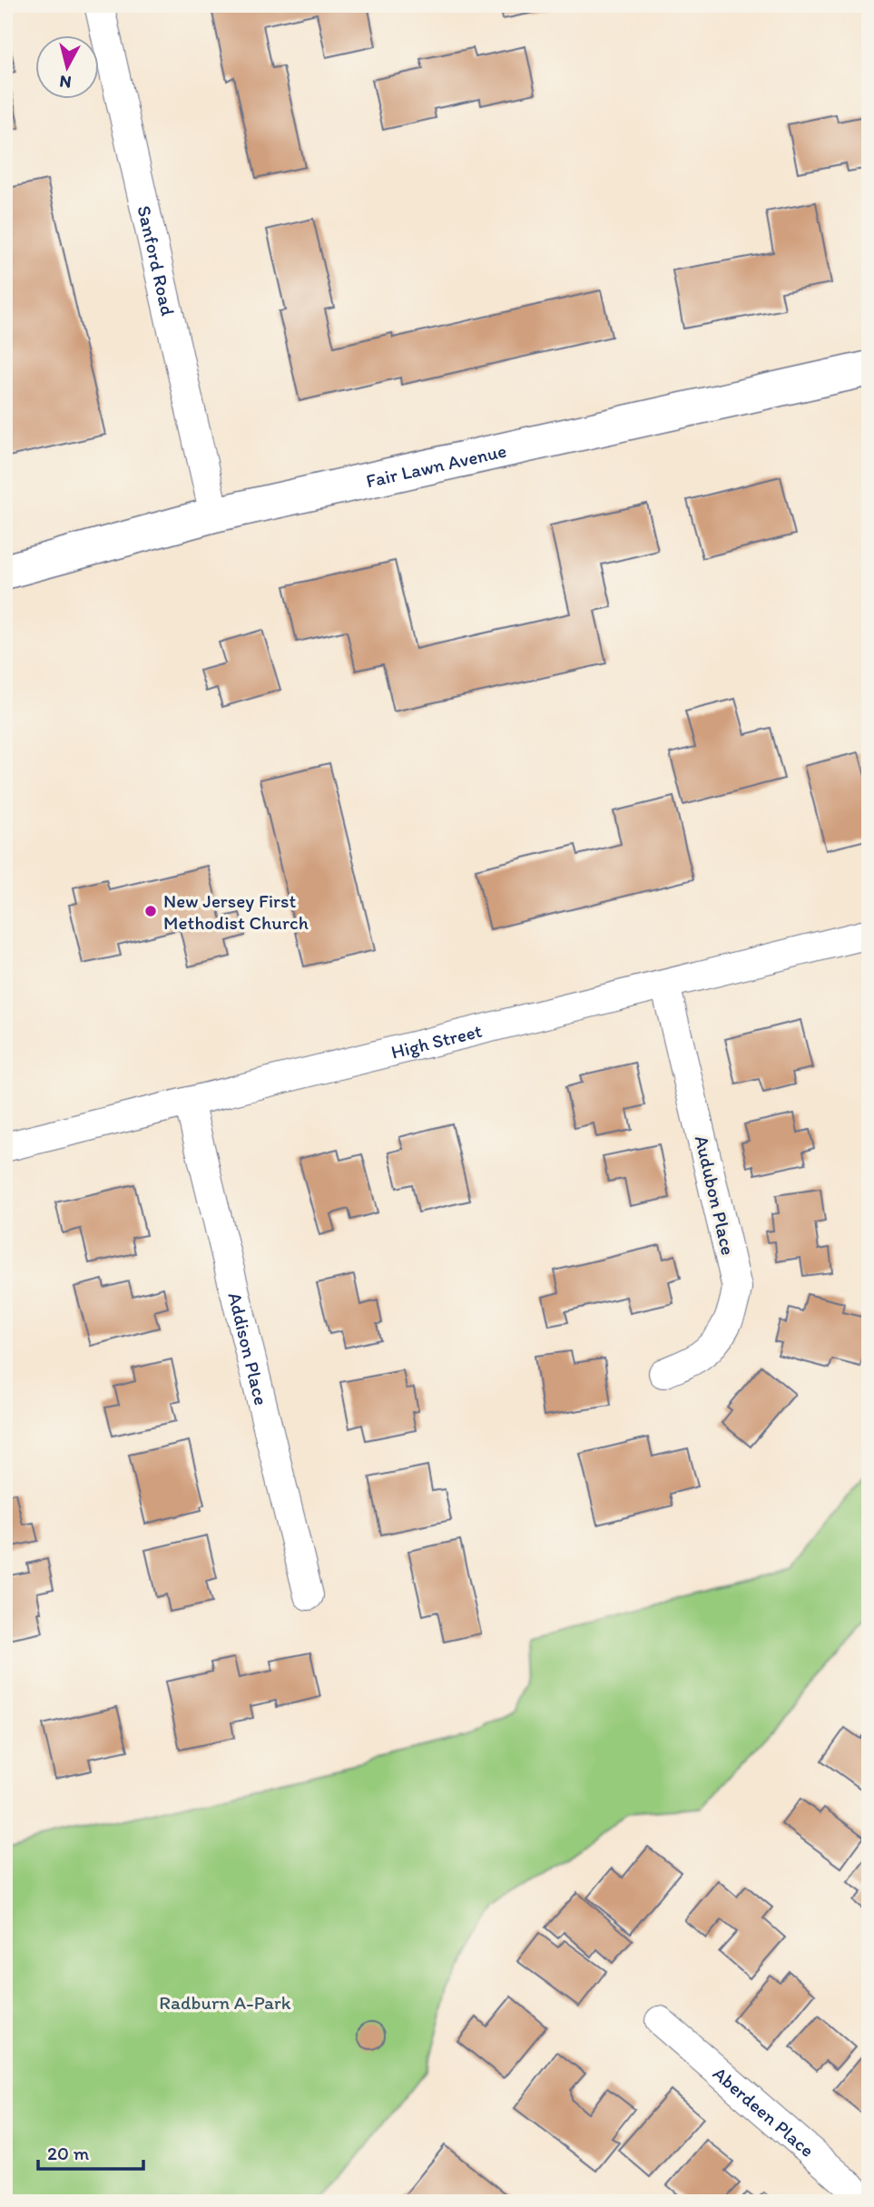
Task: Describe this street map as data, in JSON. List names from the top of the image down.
{
  "streets": {
    "main road": ["Fair Lawn Avenue"],
    "street": [
      "Sanford Road",
      "High Street",
      "Audubon Place",
      "Addison Place",
      "Aberdeen Place"
    ]
  },
  "crossings": [
    ["Sanford Road", "Fair Lawn Avenue"],
    ["High Street", "Audubon Place"],
    ["High Street", "Addison Place"]
  ],
  "parks": ["Radburn A-Park"],
  "places": ["New Jersey First Methodist Church"],
  "scale_bar": "20 m",
  "north": "bottom"
}
